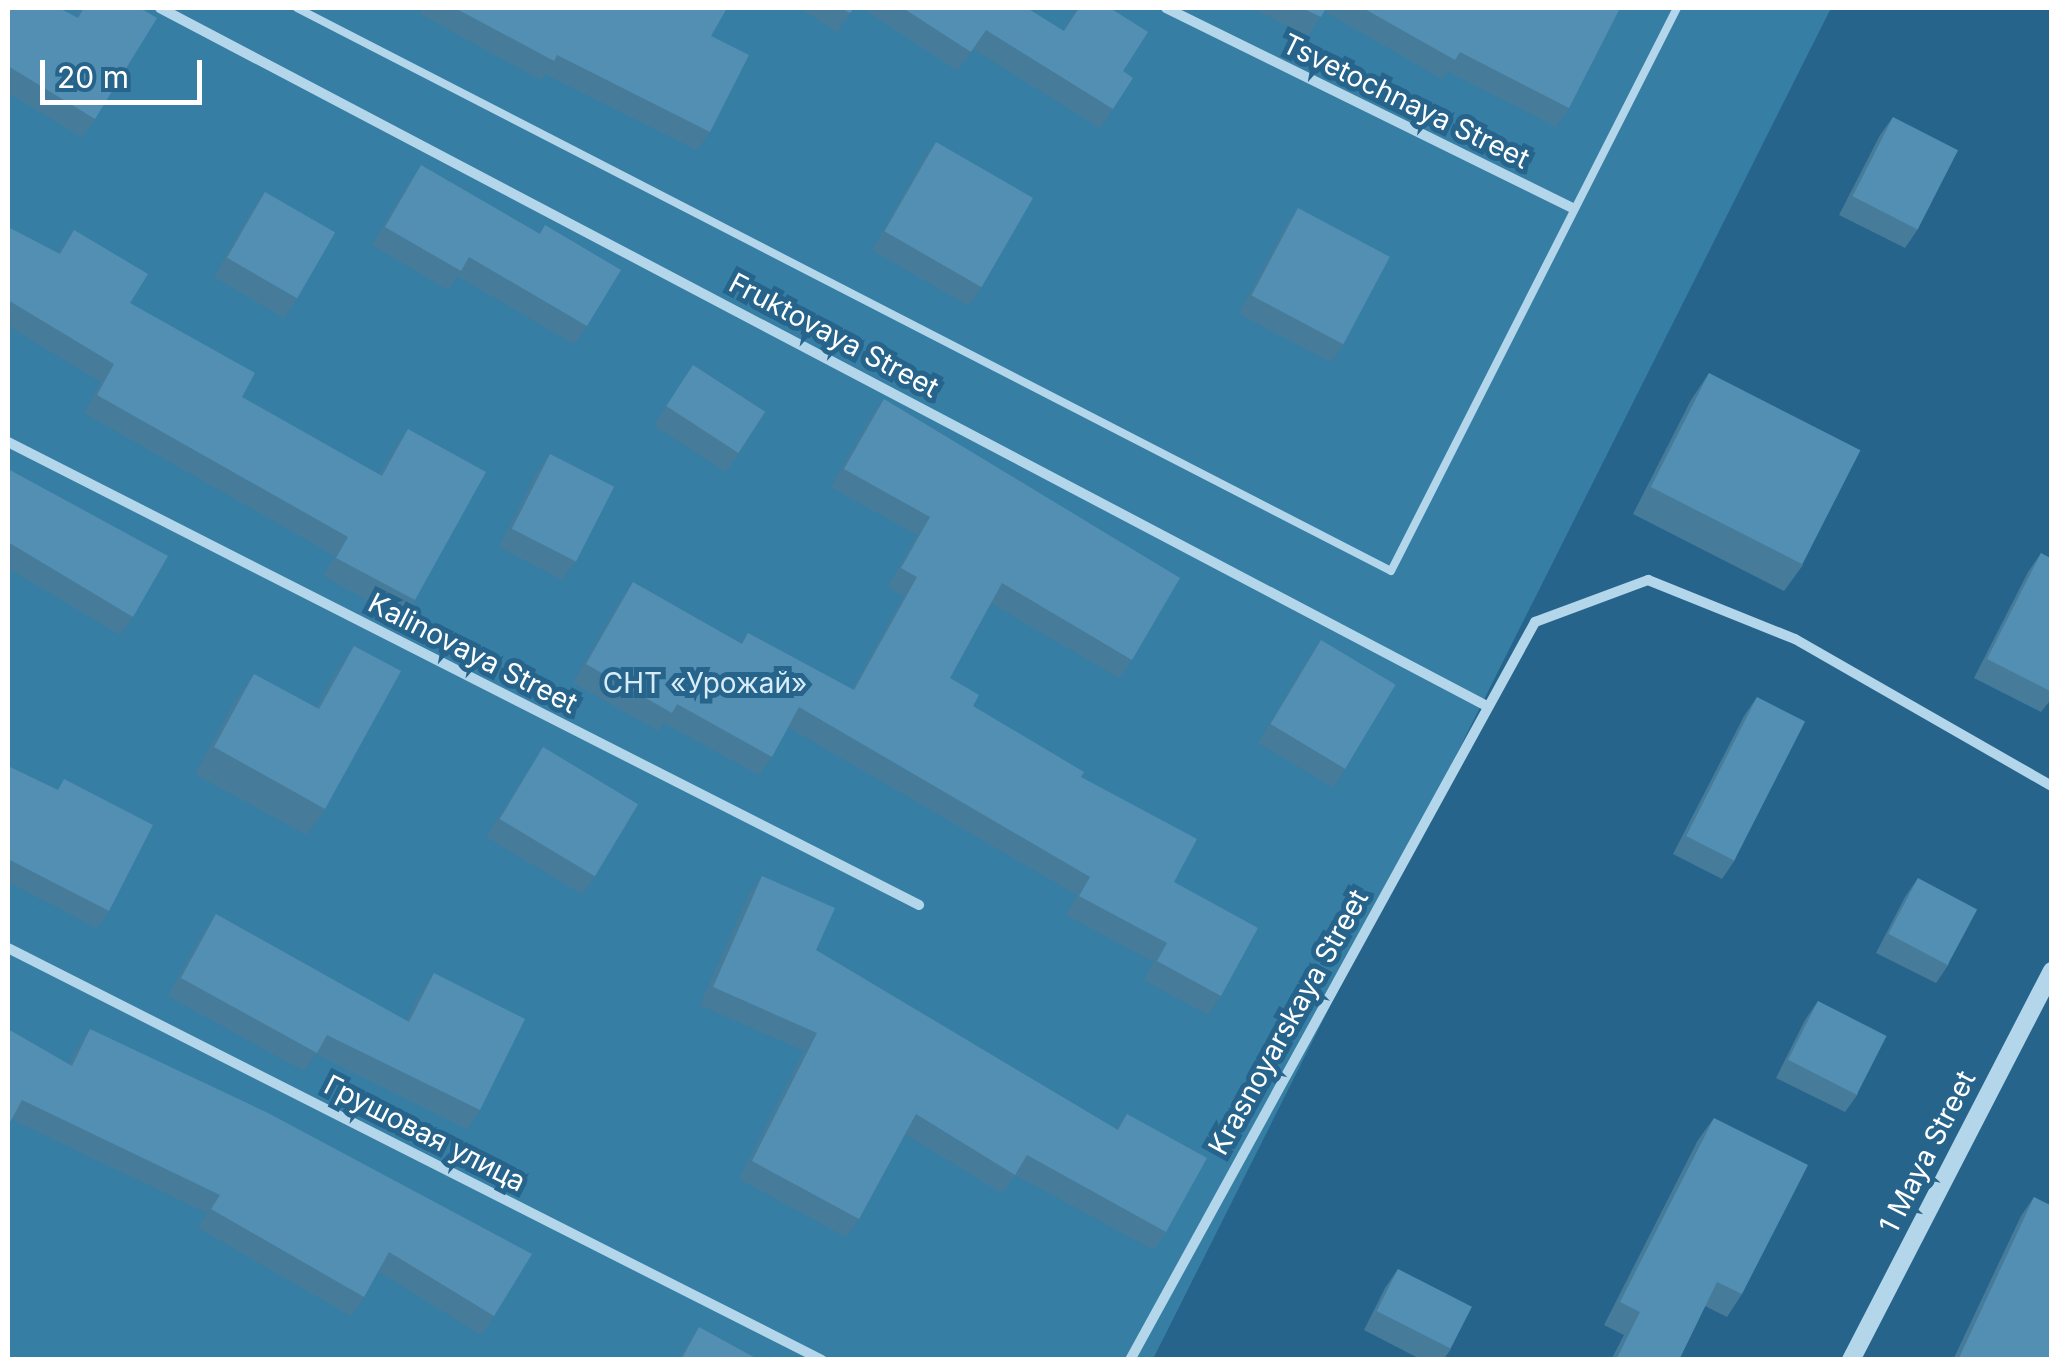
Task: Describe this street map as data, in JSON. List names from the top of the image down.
{
  "streets": {
    "street": [
      "Tsvetochnaya Street",
      "Fruktovaya Street",
      "Kalinovaya Street",
      "Krasnoyarskaya Street",
      "Грушовая улица",
      "1 Maya Street"
    ]
  },
  "crossings": [
    ["Fruktovaya Street", "Krasnoyarskaya Street"]
  ],
  "parks": ["СНТ «Урожай»"],
  "scale_bar": "20 m"
}
